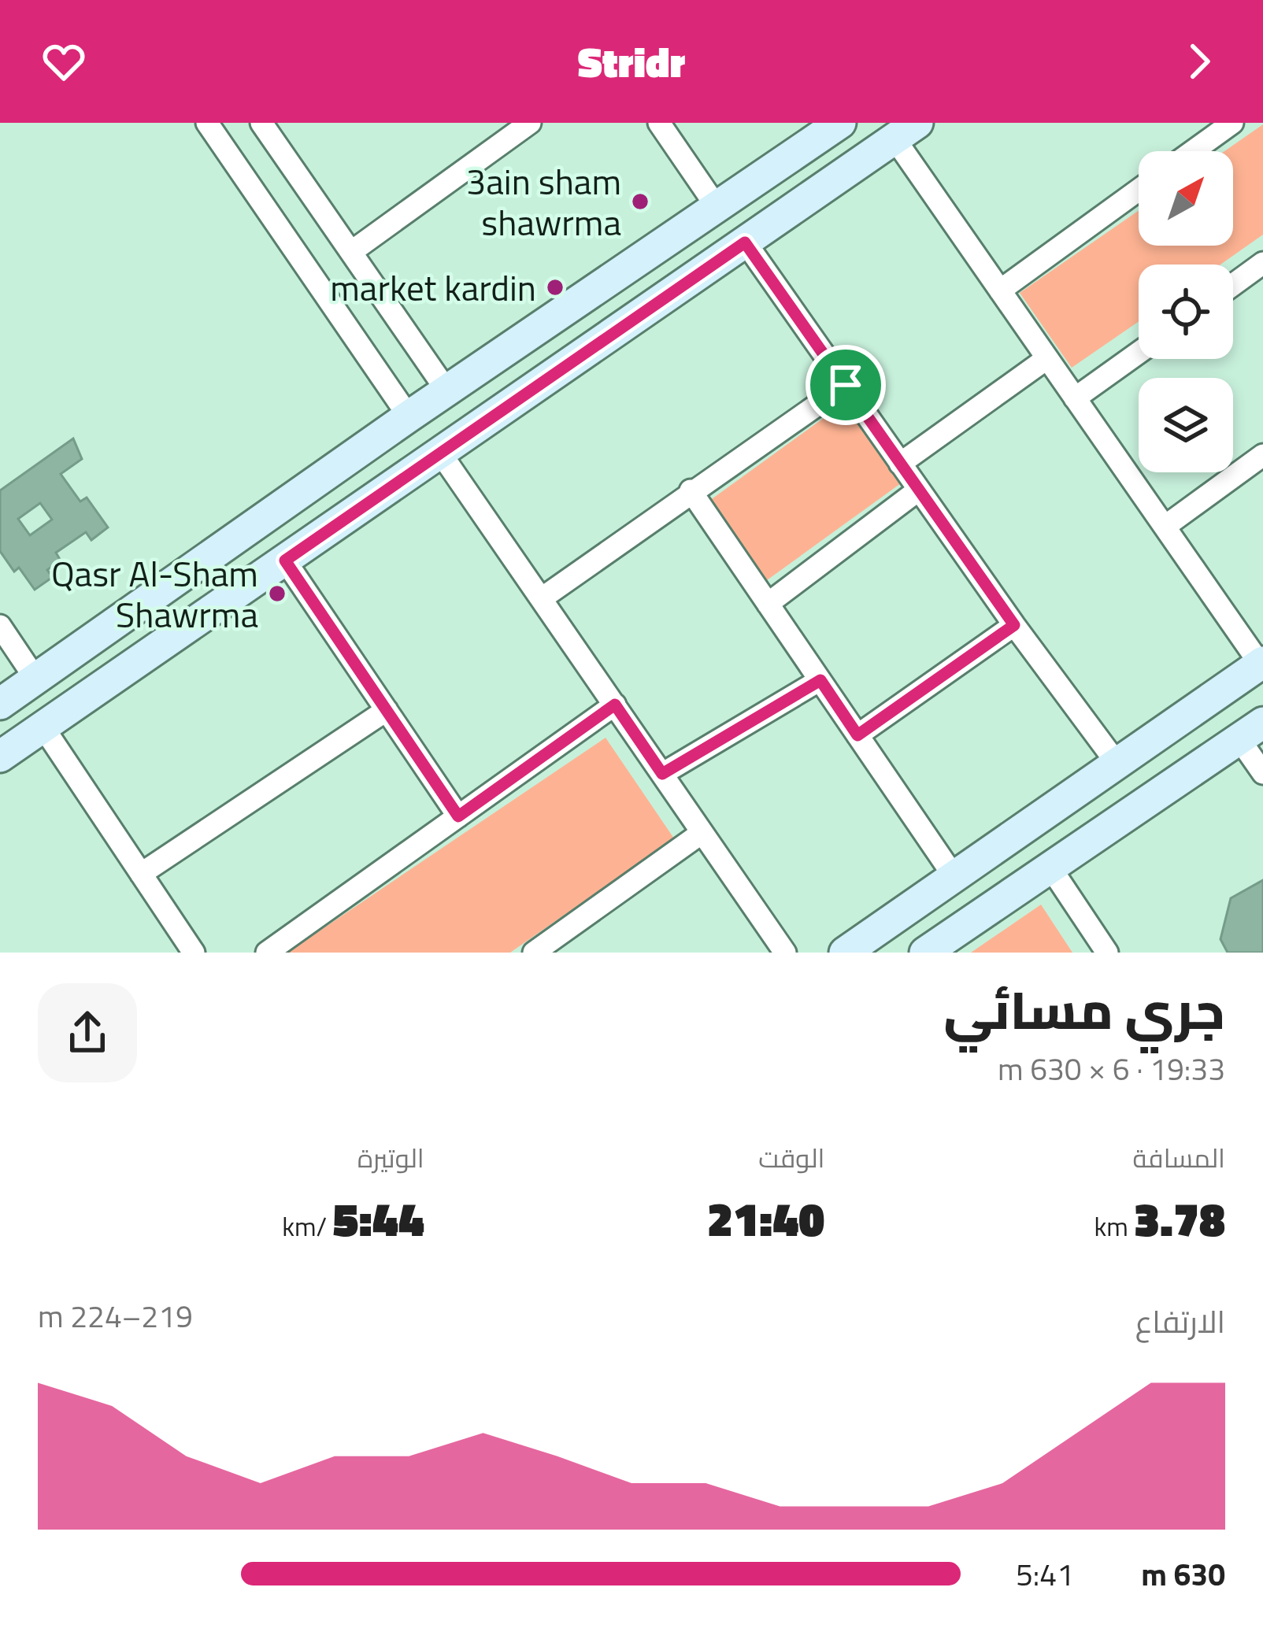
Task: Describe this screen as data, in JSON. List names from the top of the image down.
{
  "places": ["3ain sham shawrma", "market kardin", "Qasr Al-Sham Shawrma"],
  "north": "top right",
  "page": {
    "header": "Stridr",
    "heading": ["جري مسائي", "19:33 · 6 × 630 m"],
    "stats": [
      ["المسافة", "3.78 km"],
      ["الوقت", "21:40"],
      ["الوتيرة", "5:44 /km"]
    ],
    "chart": ["الارتفاع", "219–224 m"],
    "list": [
      {
        "name": "630 m",
        "note": "5:41"
      }
    ]
  }
}
